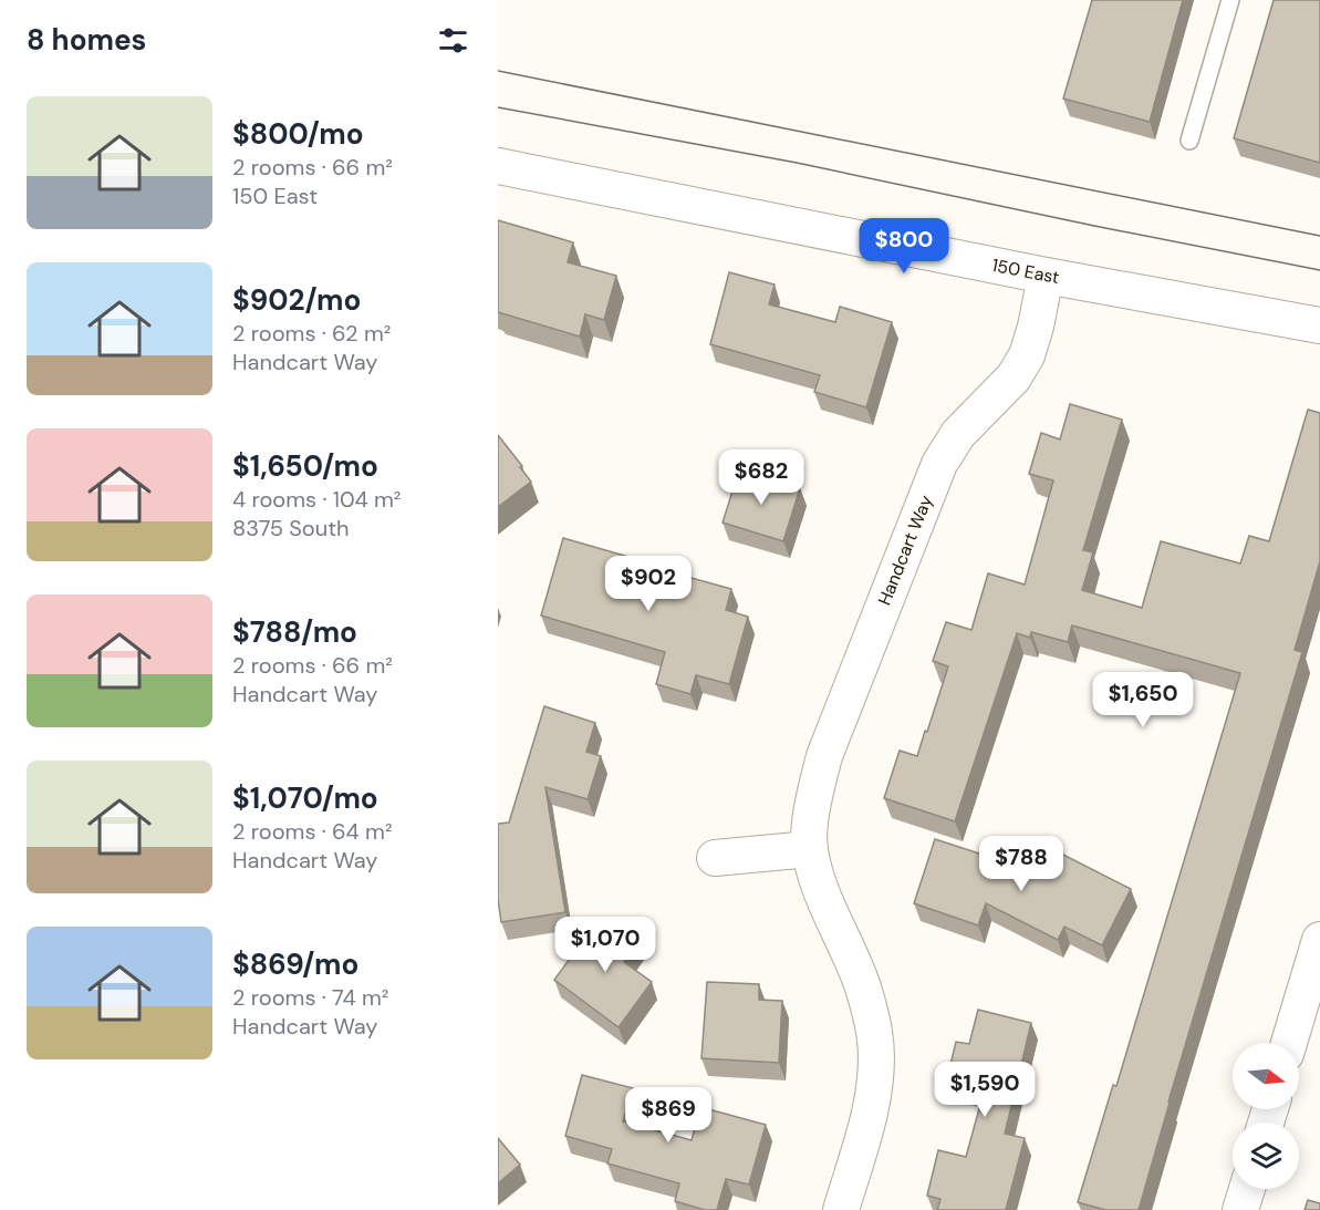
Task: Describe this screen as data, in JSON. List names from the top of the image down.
{
  "streets": {
    "street": ["150 East", "Handcart Way"]
  },
  "crossings": [
    ["150 East", "Handcart Way"]
  ],
  "north": "right",
  "page": {
    "heading": "8 homes",
    "list": [
      {
        "name": "$800/mo",
        "note": "2 rooms · 66 m² · 150 East"
      },
      {
        "name": "$902/mo",
        "note": "2 rooms · 62 m² · Handcart Way"
      },
      {
        "name": "$1,650/mo",
        "note": "4 rooms · 104 m² · 8375 South"
      },
      {
        "name": "$788/mo",
        "note": "2 rooms · 66 m² · Handcart Way"
      },
      {
        "name": "$1,070/mo",
        "note": "2 rooms · 64 m² · Handcart Way"
      },
      {
        "name": "$869/mo",
        "note": "2 rooms · 74 m² · Handcart Way"
      }
    ],
    "price": [
      "$800",
      "$682",
      "$902",
      "$1,650",
      "$788",
      "$1,070",
      "$1,590",
      "$869"
    ]
  }
}
